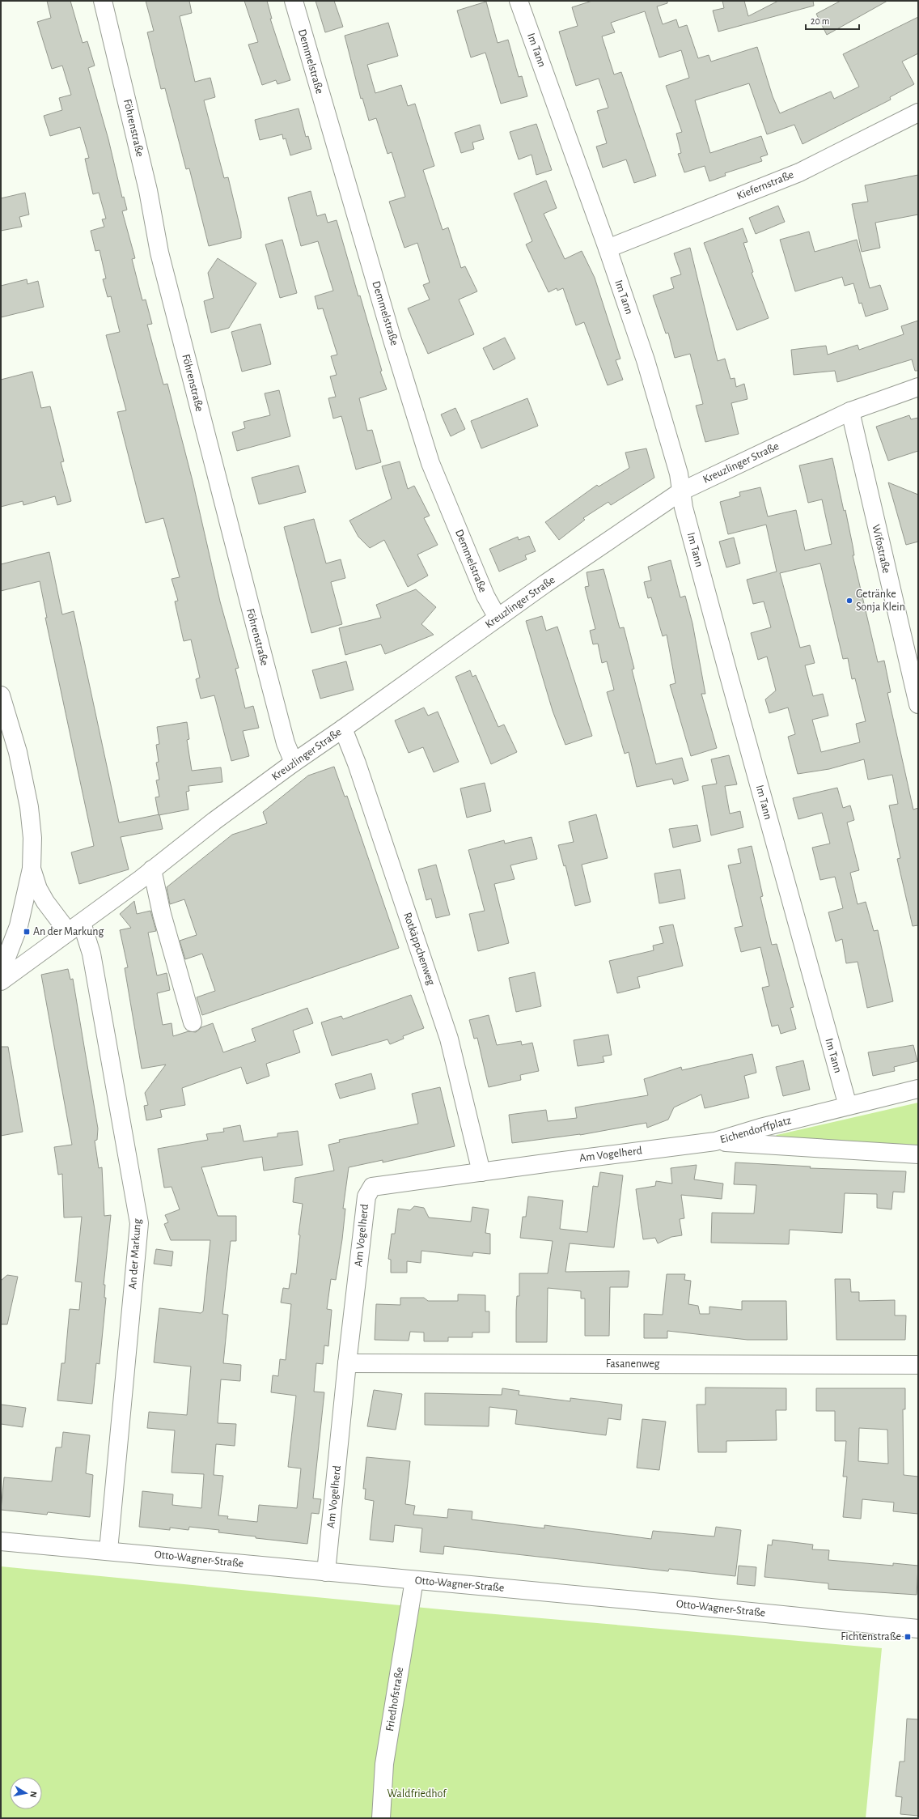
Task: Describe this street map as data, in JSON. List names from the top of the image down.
{
  "streets": {
    "street": [
      "Im Tann",
      "Demmelstraße",
      "Föhrenstraße",
      "Kiefernstraße",
      "Kreuzlinger Straße",
      "Wifostraße",
      "Rotkäppchenweg",
      "Eichendorffplatz",
      "Am Vogelherd",
      "An der Markung",
      "Fasanenweg",
      "Otto-Wagner-Straße",
      "Friedhofstraße"
    ]
  },
  "crossings": [
    ["Im Tann", "Kiefernstraße"],
    ["Im Tann", "Kreuzlinger Straße"],
    ["Im Tann", "Eichendorffplatz"],
    ["Demmelstraße", "Kreuzlinger Straße"],
    ["Föhrenstraße", "Kreuzlinger Straße"],
    ["Kreuzlinger Straße", "Wifostraße"],
    ["Kreuzlinger Straße", "Rotkäppchenweg"],
    ["Kreuzlinger Straße", "An der Markung"],
    ["Rotkäppchenweg", "Am Vogelherd"],
    ["Eichendorffplatz", "Am Vogelherd"],
    ["Am Vogelherd", "Fasanenweg"],
    ["Am Vogelherd", "Otto-Wagner-Straße"],
    ["An der Markung", "Otto-Wagner-Straße"],
    ["Otto-Wagner-Straße", "Friedhofstraße"]
  ],
  "parks": ["Waldfriedhof"],
  "places": {
    "other": ["Getränke Sonja Klein"],
    "transit": ["An der Markung", "Fichtenstraße"]
  },
  "scale_bar": "20 m",
  "north": "right"
}
